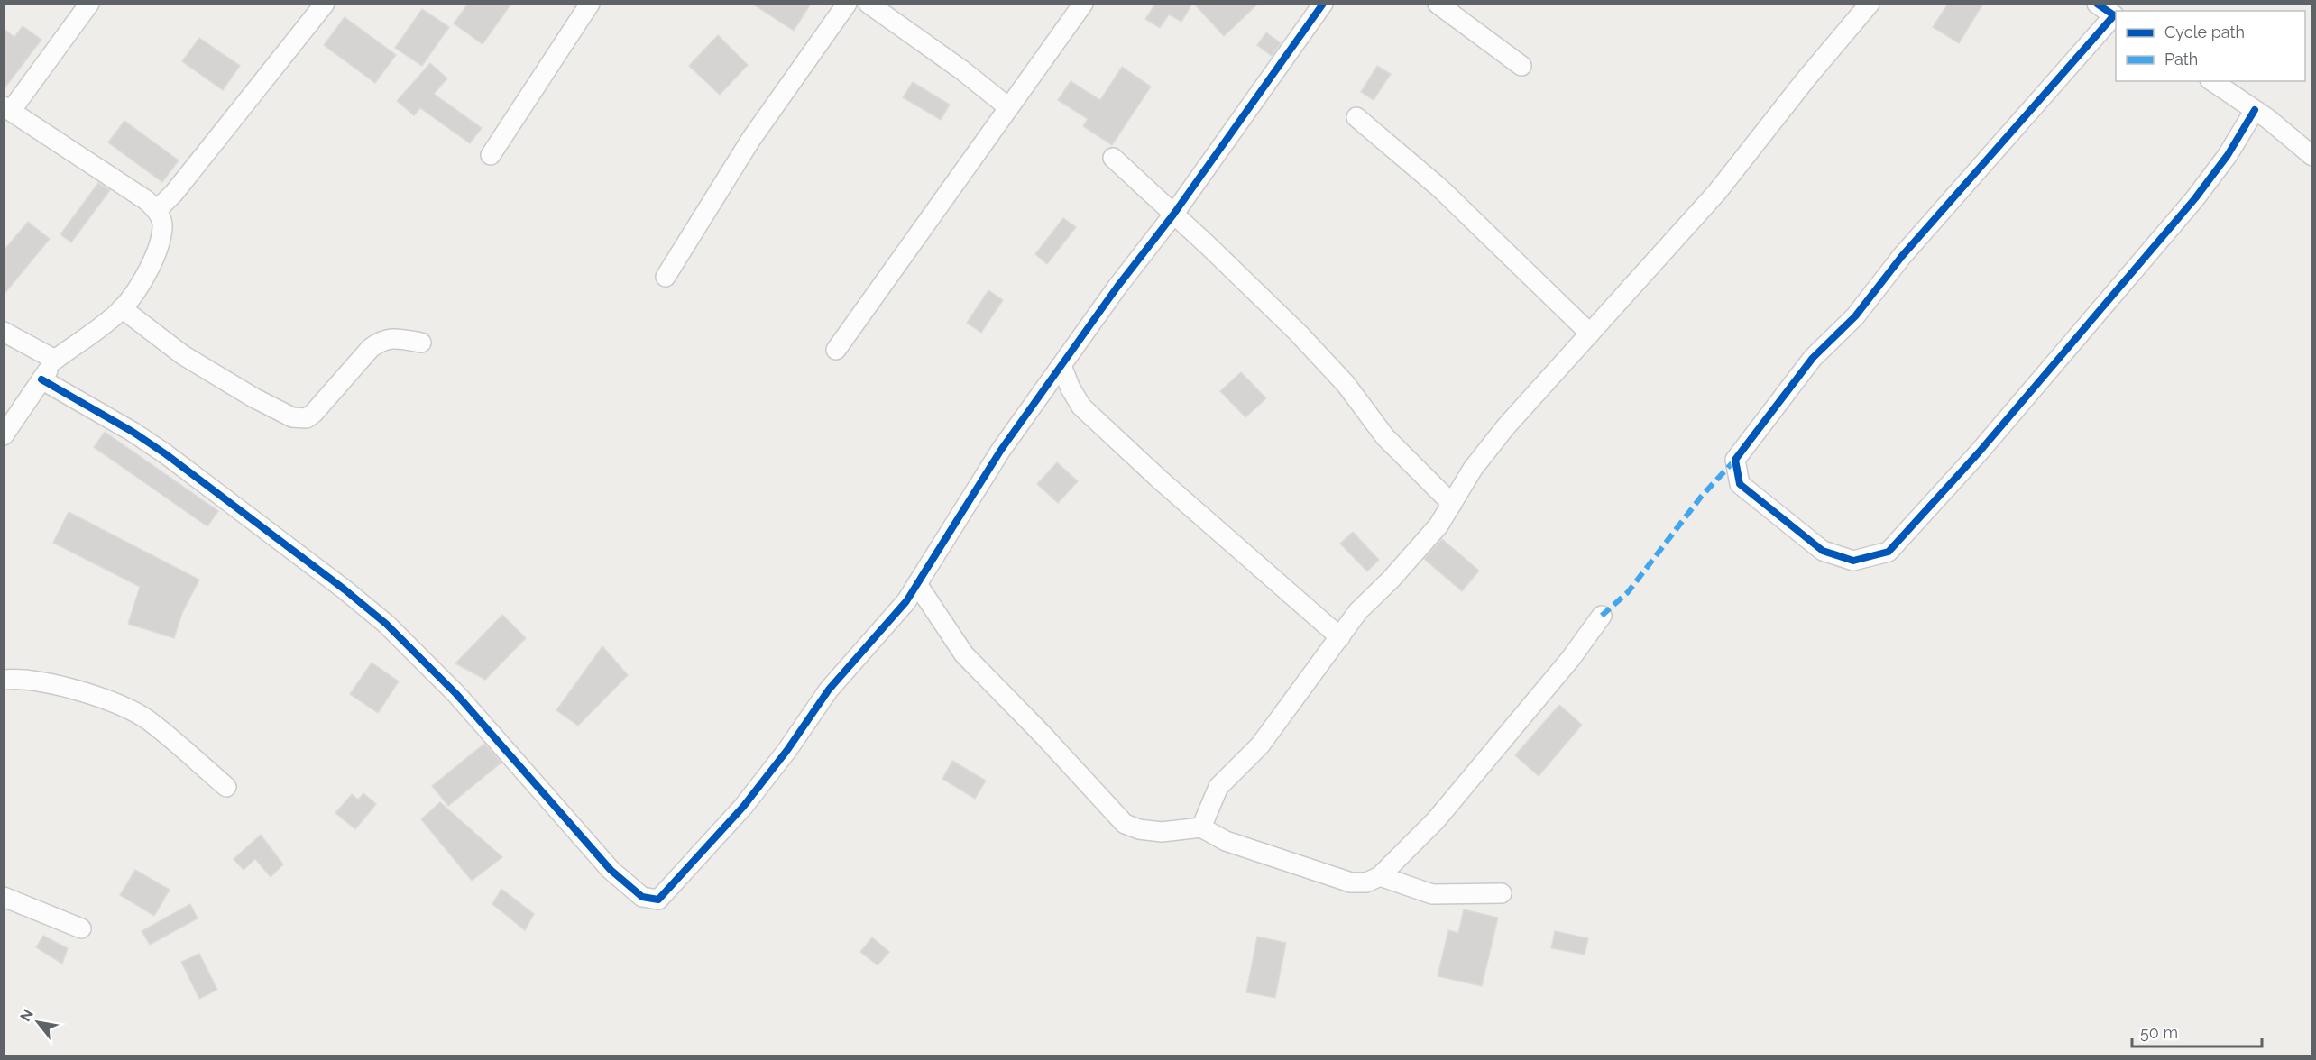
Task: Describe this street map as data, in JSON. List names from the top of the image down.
{
  "legend": ["Cycle path", "Path"],
  "scale_bar": "50 m",
  "north": "top left"
}
